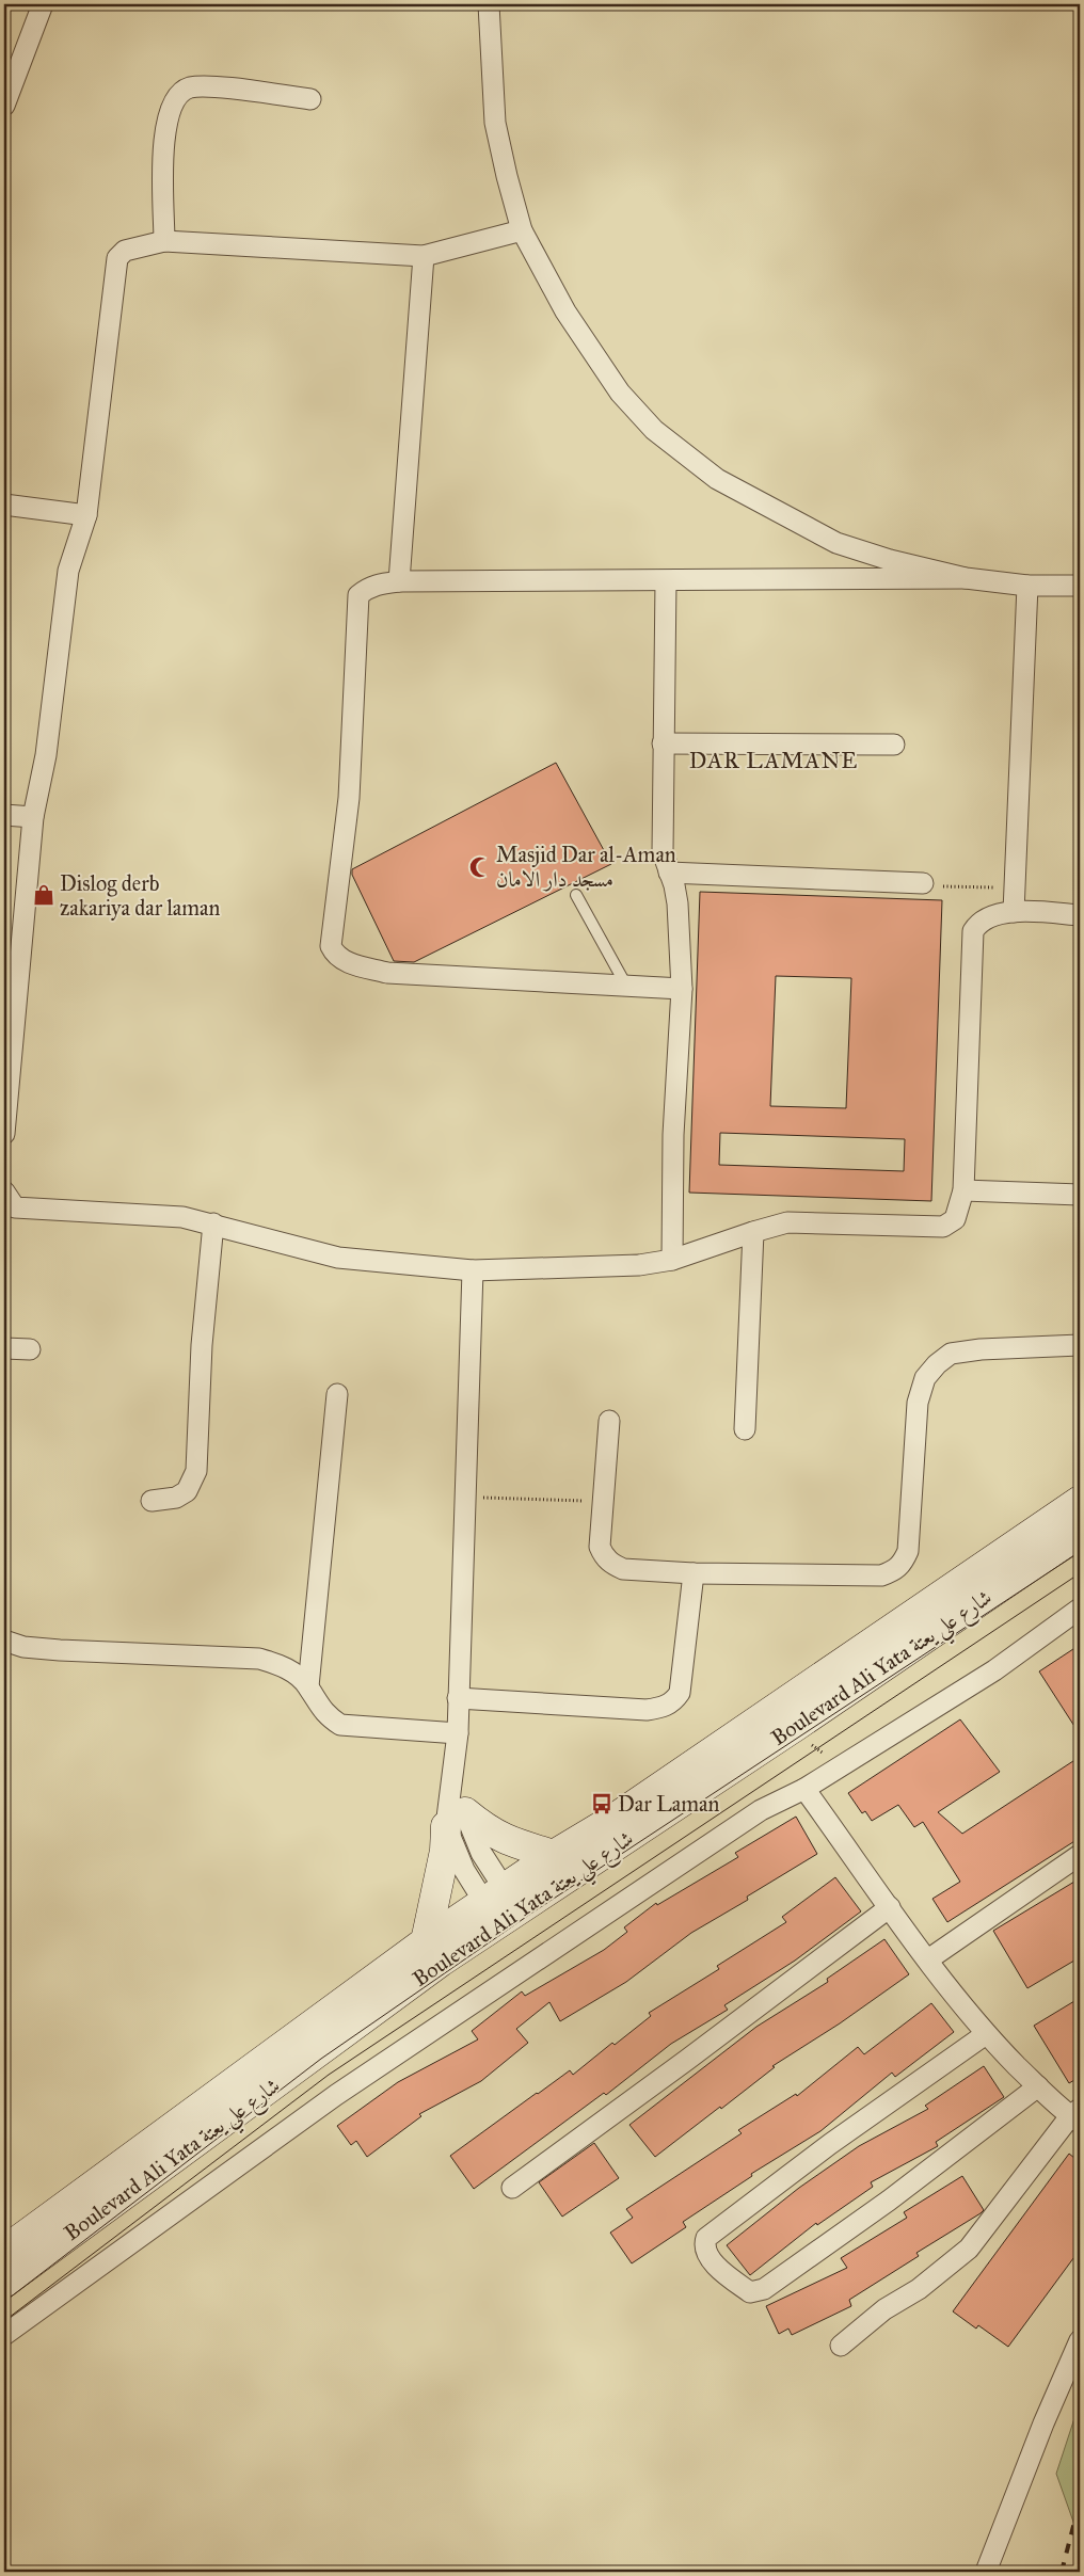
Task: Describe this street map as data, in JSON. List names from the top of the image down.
{
  "streets": {
    "main road": ["Boulevard Ali Yata شارع علي يعتة"]
  },
  "districts": ["DAR LAMANE"],
  "places": {
    "mosque": ["Masjid Dar al-Aman مسجد دار الامان"],
    "shop": ["Dislog derb zakariya dar laman"],
    "bus stop": ["Dar Laman"]
  }
}
